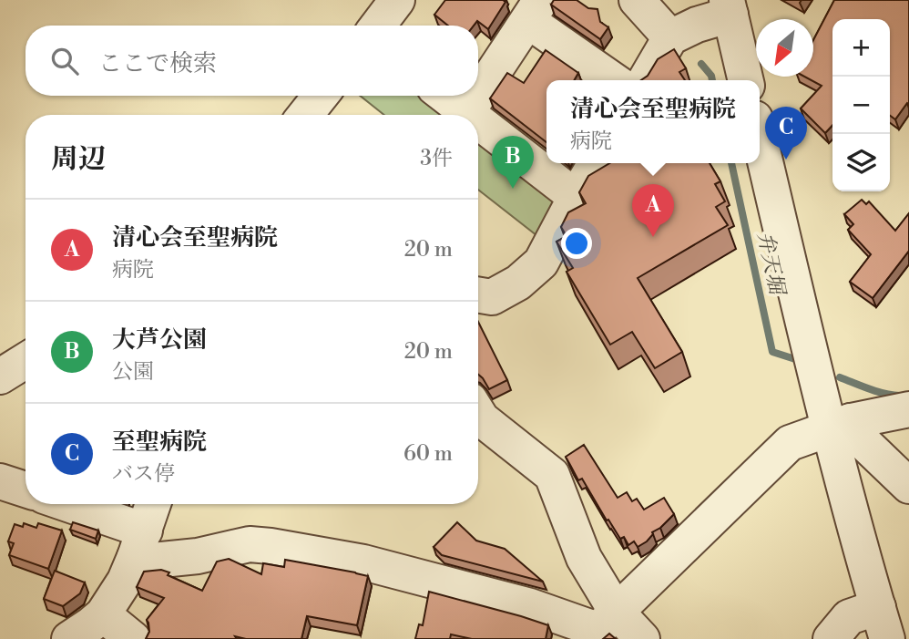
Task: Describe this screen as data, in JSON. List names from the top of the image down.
{
  "water": ["弁天堀"],
  "north": "bottom left",
  "page": {
    "map_buttons": ["+", "−"],
    "search": "ここで検索",
    "popup": ["清心会至聖病院", "病院"],
    "pins": ["C", "B", "A"],
    "heading": ["周辺", "3件"],
    "list": [
      {
        "mark": "A",
        "name": "清心会至聖病院",
        "note": "病院",
        "value": "20 m"
      },
      {
        "mark": "B",
        "name": "大芦公園",
        "note": "公園",
        "value": "20 m"
      },
      {
        "mark": "C",
        "name": "至聖病院",
        "note": "バス停",
        "value": "60 m"
      }
    ]
  }
}
